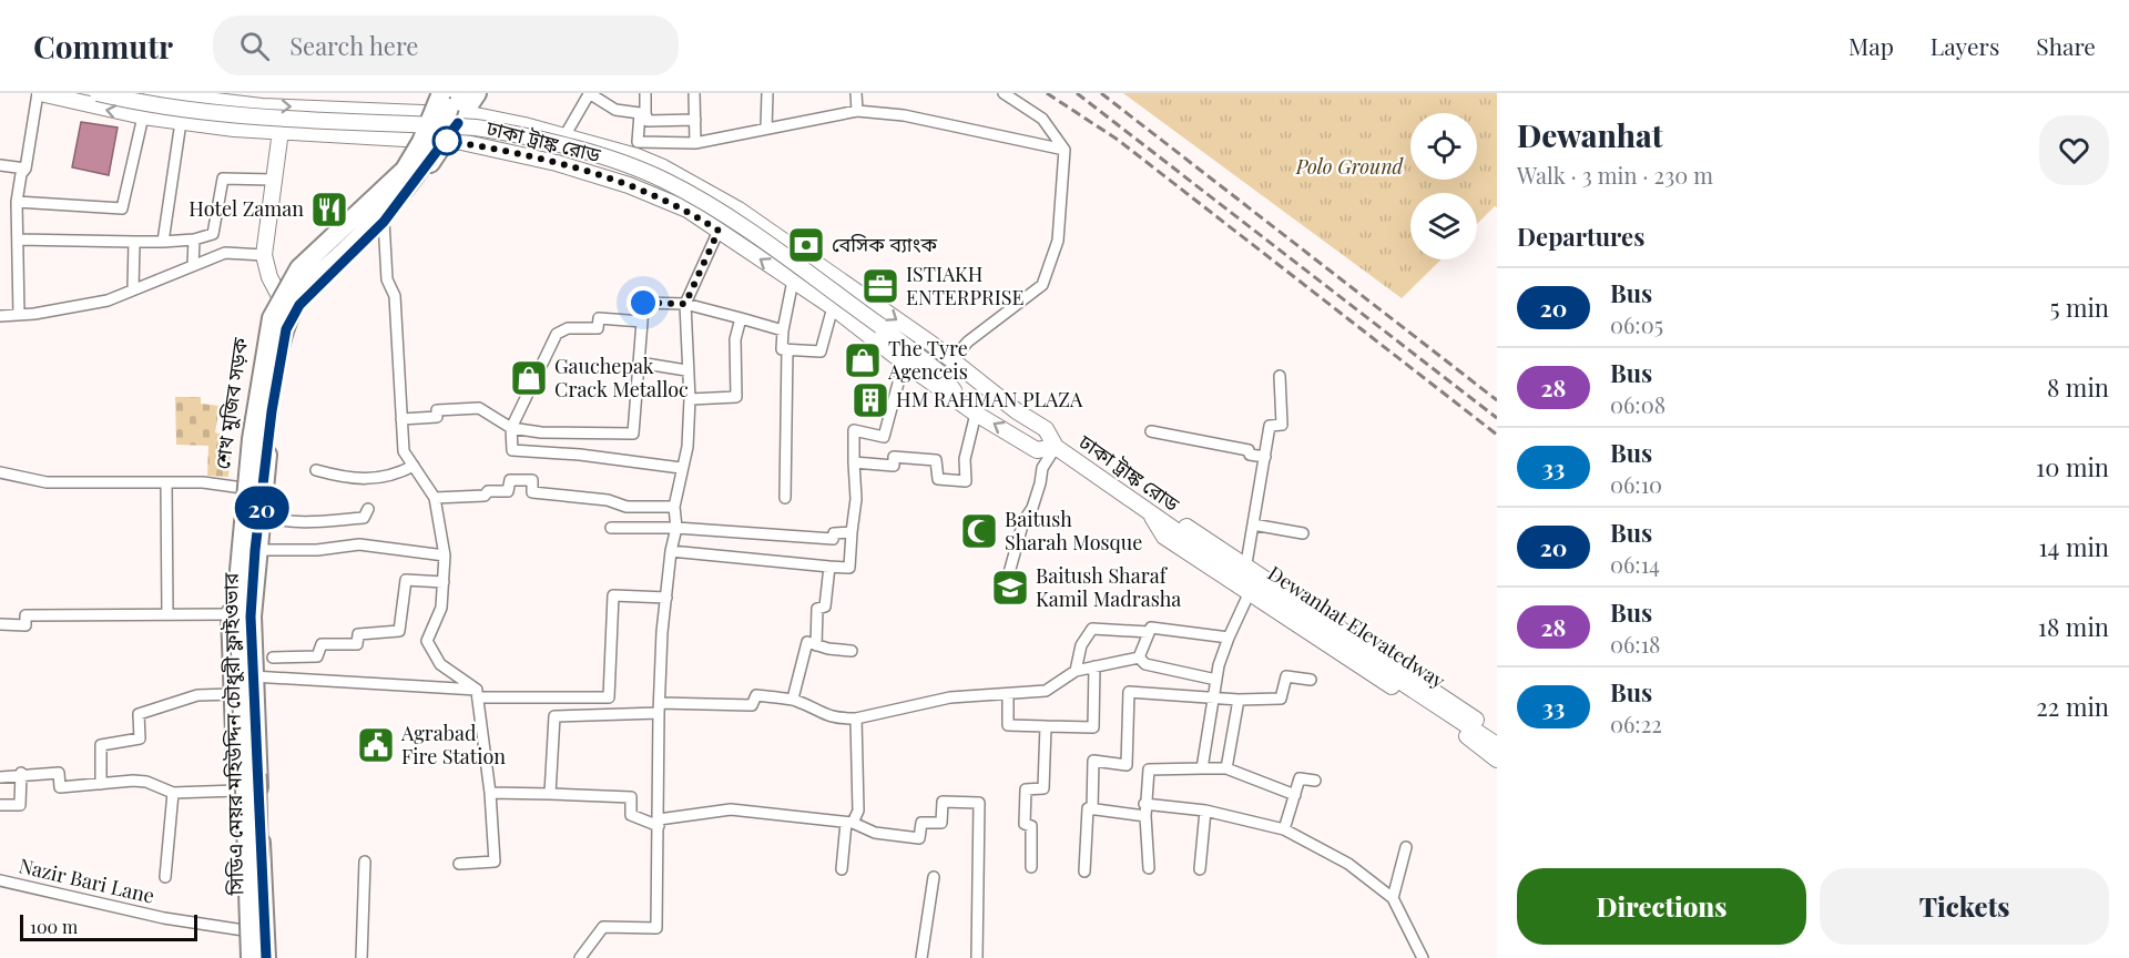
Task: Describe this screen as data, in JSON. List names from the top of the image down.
{
  "streets": {
    "highway": ["শেখ মুজিব সড়ক", "সিডিএ মেয়র মহিউদ্দিন চৌধুরী ফ্লাইওভার"],
    "main road": ["ঢাকা ট্রাঙ্ক রোড", "Dewanhat Elevatedway"],
    "street": ["Nazir Bari Lane"]
  },
  "crossings": [
    ["ঢাকা ট্রাঙ্ক রোড", "শেখ মুজিব সড়ক"],
    ["ঢাকা ট্রাঙ্ক রোড", "Dewanhat Elevatedway"],
    ["শেখ মুজিব সড়ক", "সিডিএ মেয়র মহিউদ্দিন চৌধুরী ফ্লাইওভার"],
    ["শেখ মুজিব সড়ক", "Nazir Bari Lane"]
  ],
  "parks": ["Polo Ground"],
  "places": {
    "restaurant": ["Hotel Zaman"],
    "bank": ["বেসিক ব্যাংক"],
    "office": ["ISTIAKH ENTERPRISE"],
    "shop": ["The Tyre Agenceis", "Gauchepak Crack Metalloc"],
    "building": ["HM RAHMAN PLAZA"],
    "mosque": ["Baitush Sharah Mosque"],
    "school or university": ["Baitush Sharaf Kamil Madrasha"],
    "public building": ["Agrabad Fire Station"]
  },
  "lines": ["bus line 20"],
  "scale_bar": "100 m",
  "page": {
    "header": "Commutr",
    "search": "Search here",
    "nav": ["Map", "Layers", "Share"],
    "on_map": "20",
    "heading": [
      ["Dewanhat", "Walk · 3 min · 230 m"],
      "Departures"
    ],
    "list": [
      {
        "mark": "20",
        "name": "Bus",
        "note": "06:05",
        "value": "5 min"
      },
      {
        "mark": "28",
        "name": "Bus",
        "note": "06:08",
        "value": "8 min"
      },
      {
        "mark": "33",
        "name": "Bus",
        "note": "06:10",
        "value": "10 min"
      },
      {
        "mark": "20",
        "name": "Bus",
        "note": "06:14",
        "value": "14 min"
      },
      {
        "mark": "28",
        "name": "Bus",
        "note": "06:18",
        "value": "18 min"
      },
      {
        "mark": "33",
        "name": "Bus",
        "note": "06:22",
        "value": "22 min"
      }
    ],
    "buttons": ["Directions", "Tickets"],
    "scale": "100 m"
  }
}
